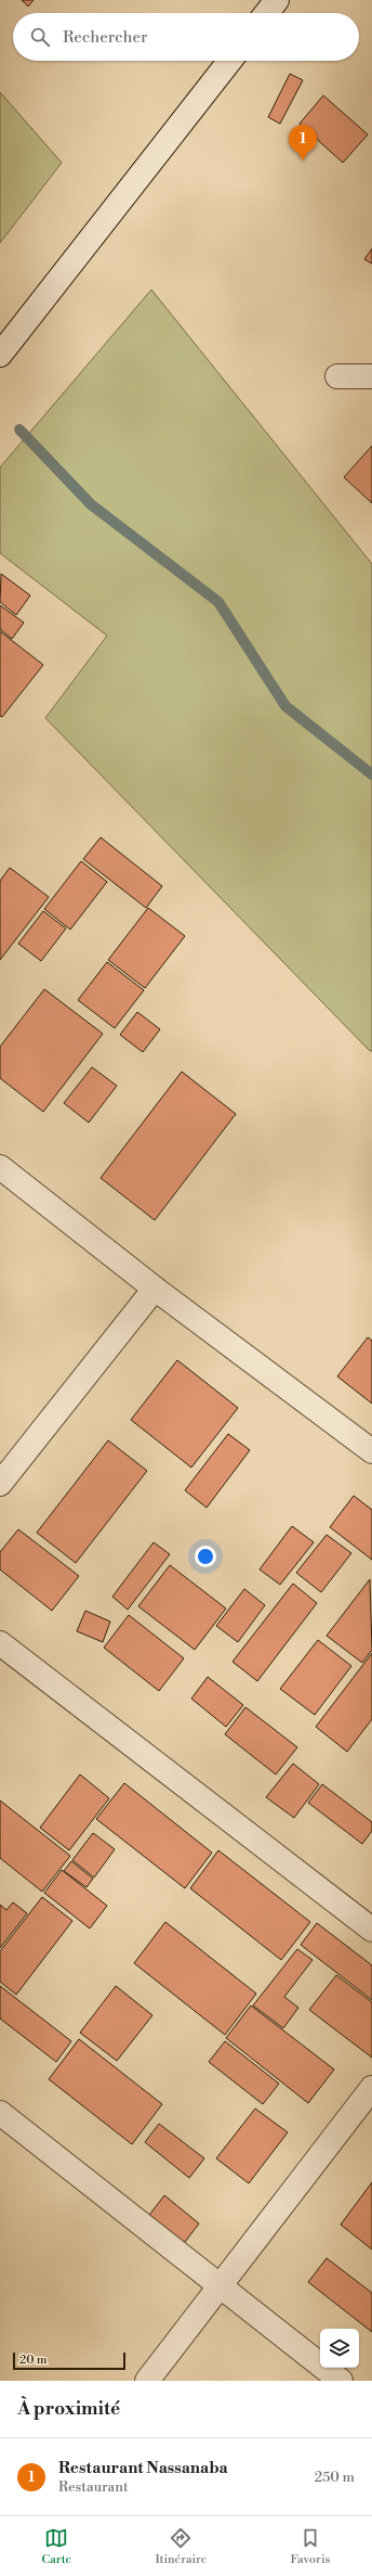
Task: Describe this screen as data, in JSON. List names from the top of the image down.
{
  "scale_bar": "20 m",
  "page": {
    "search": "Rechercher",
    "pins": "1",
    "scale": "20 m",
    "heading": "À proximité",
    "list": [
      {
        "mark": "1",
        "name": "Restaurant Nassanaba",
        "note": "Restaurant",
        "value": "250 m"
      }
    ],
    "nav": ["Carte", "Itinéraire", "Favoris"]
  }
}
